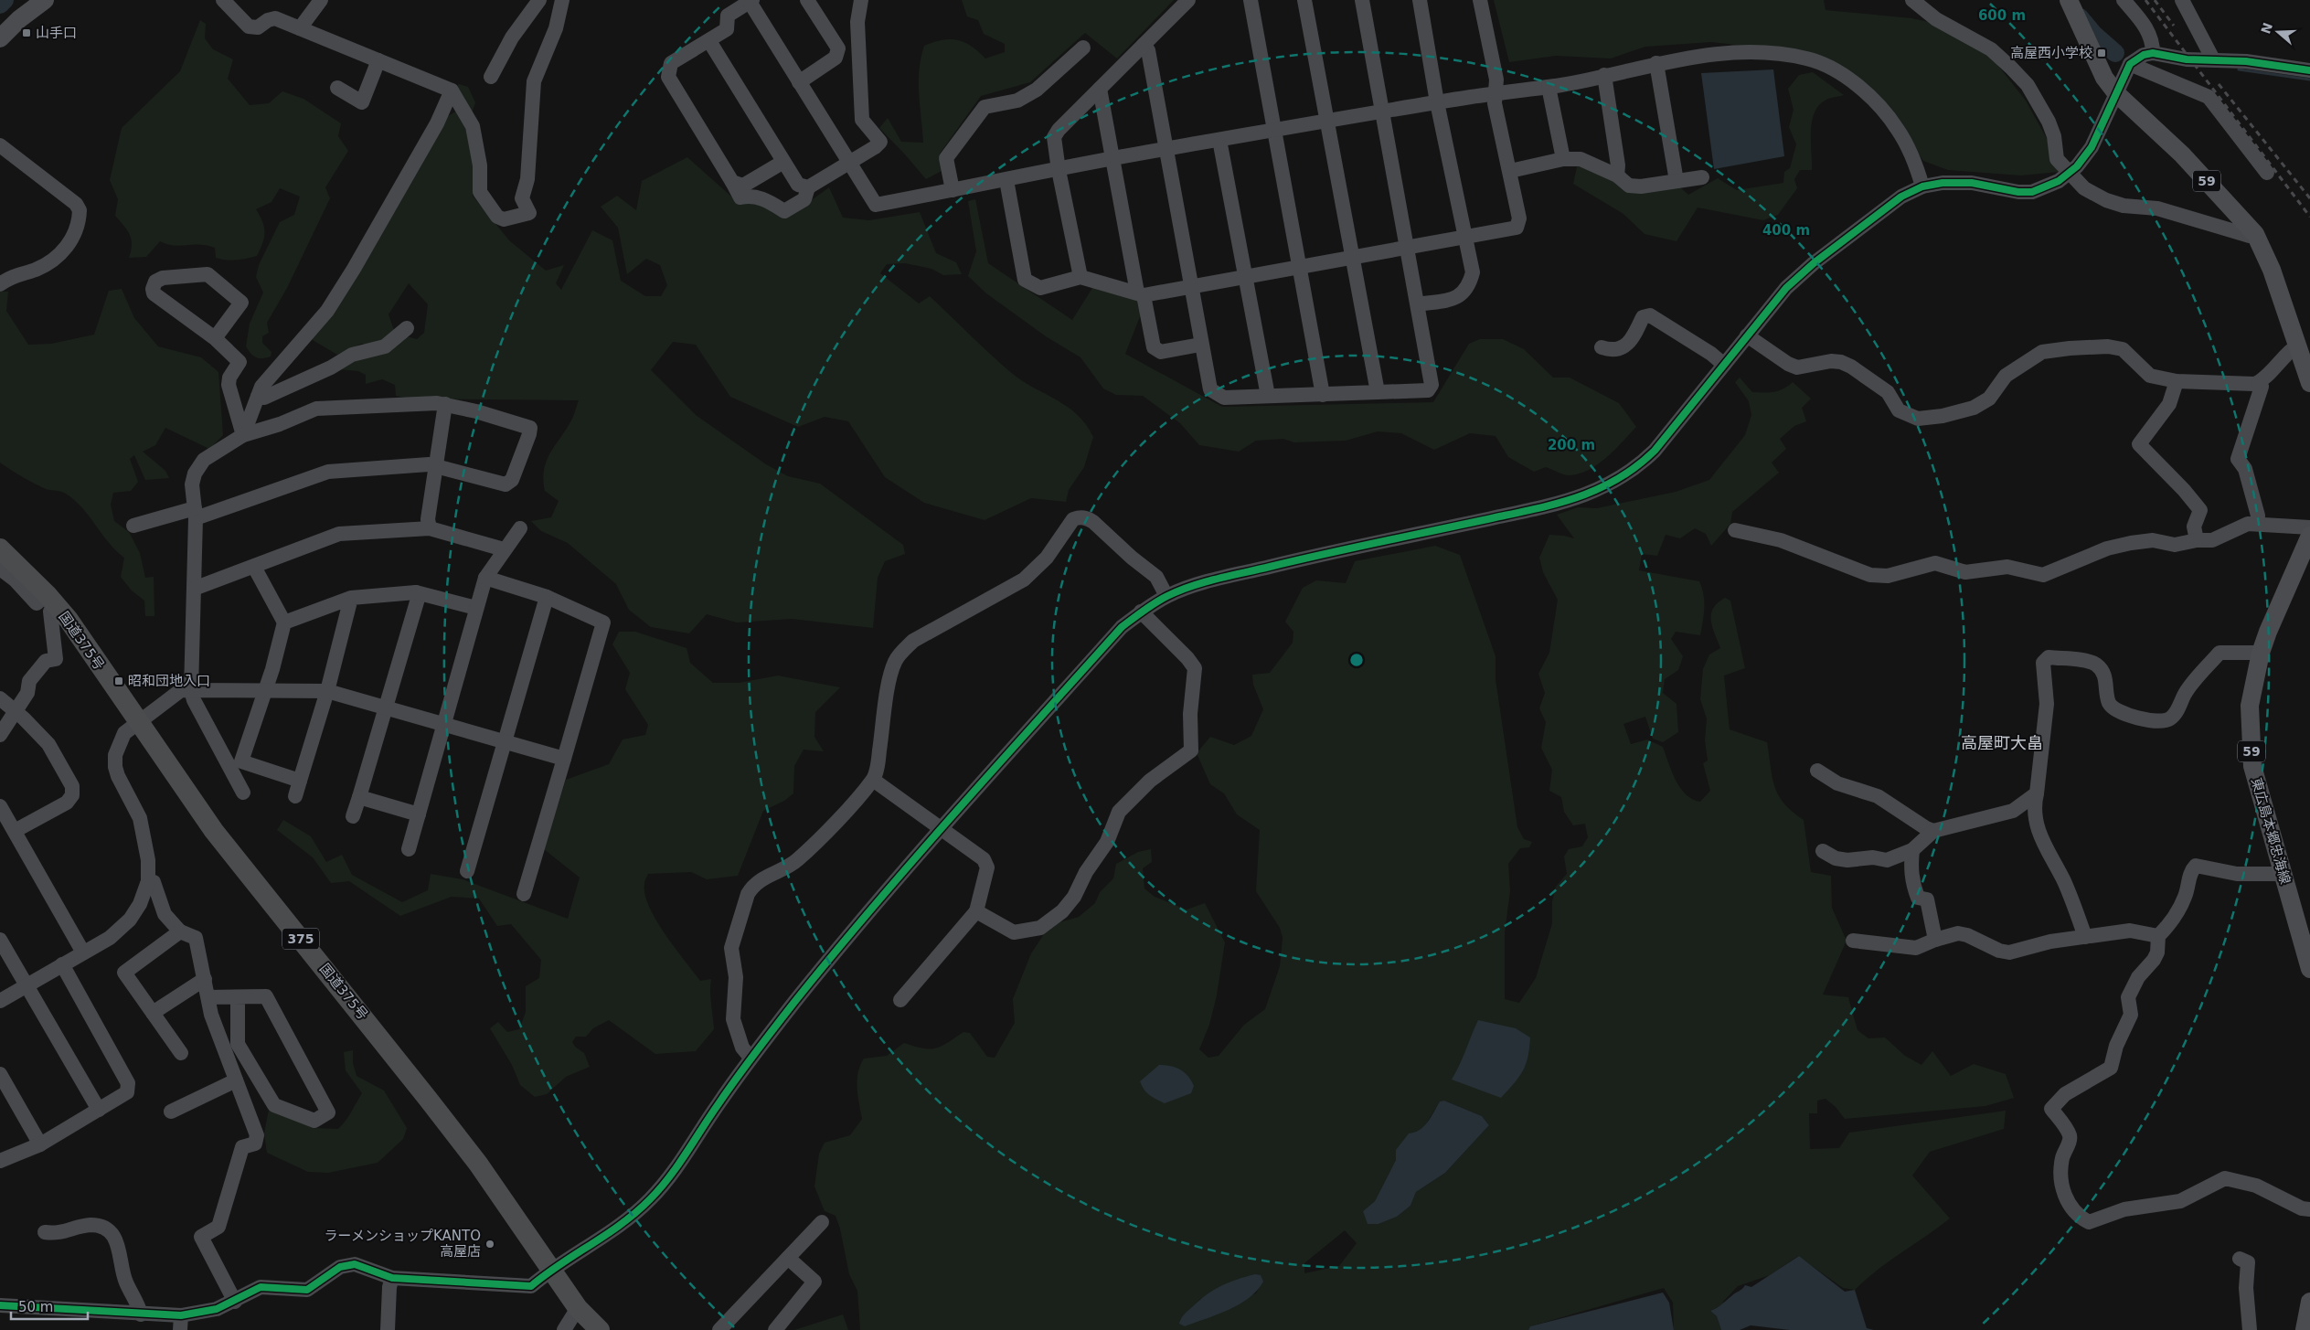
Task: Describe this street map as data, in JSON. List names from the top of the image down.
{
  "streets": {
    "highway": ["国道375号", "375"],
    "main road": ["59", "東広島本郷忠海線"]
  },
  "districts": ["高屋町大畠"],
  "places": {
    "transit": ["山手口", "高屋西小学校", "昭和団地入口"],
    "other": ["ラーメンショップKANTO 高屋店"]
  },
  "scale_bar": "50 m",
  "north": "left",
  "rings": ["600 m", "400 m", "200 m"]
}
